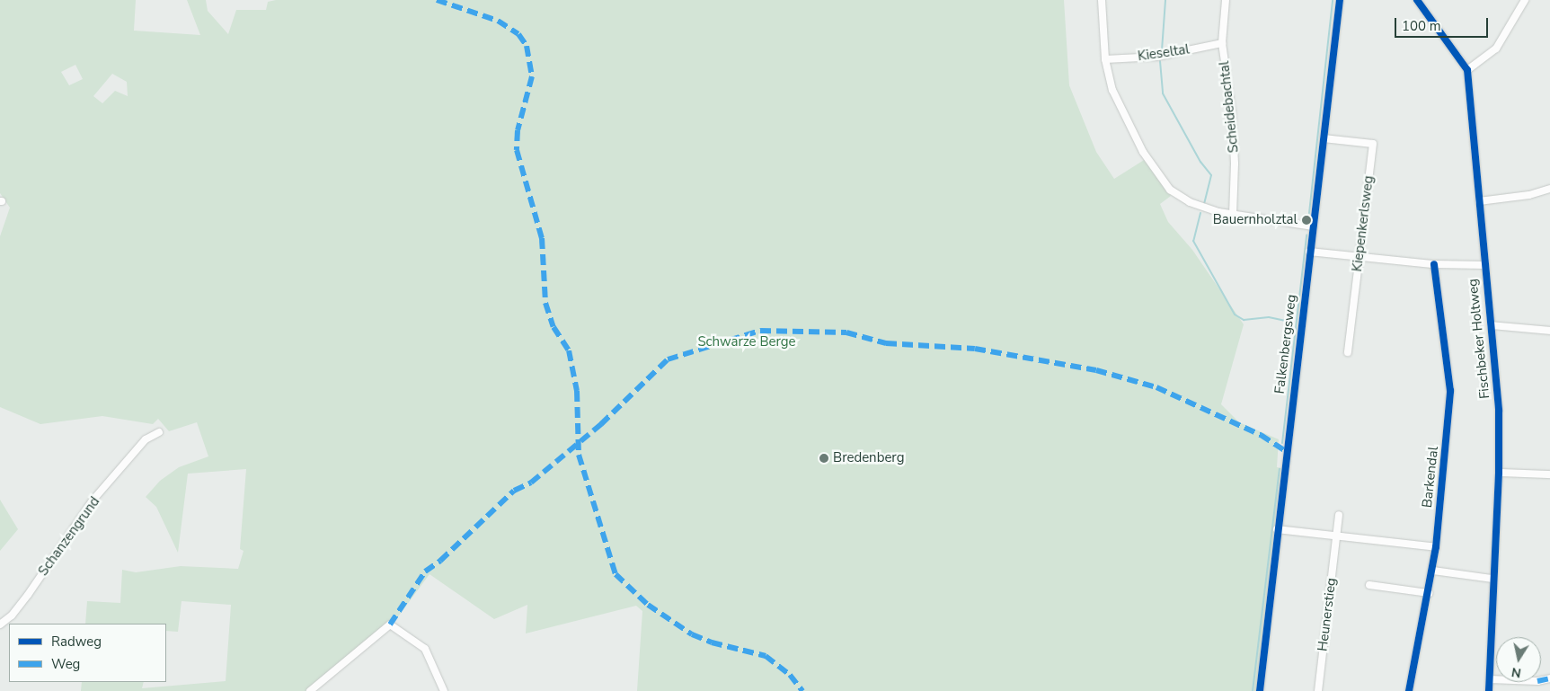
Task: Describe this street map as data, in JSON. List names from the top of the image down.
{
  "streets": {
    "street": [
      "Kieseltal",
      "Scheidebachtal",
      "Kiepenkerlsweg",
      "Fischbeker Holtweg",
      "Falkenbergsweg",
      "Barkendal",
      "Schanzengrund",
      "Heunerstieg"
    ]
  },
  "crossings": [
    ["Kieseltal", "Scheidebachtal"],
    ["Kiepenkerlsweg", "Falkenbergsweg"]
  ],
  "parks": ["Schwarze Berge"],
  "places": ["Bauernholztal", "Bredenberg"],
  "legend": ["Radweg", "Weg"],
  "scale_bar": "100 m",
  "north": "bottom"
}
